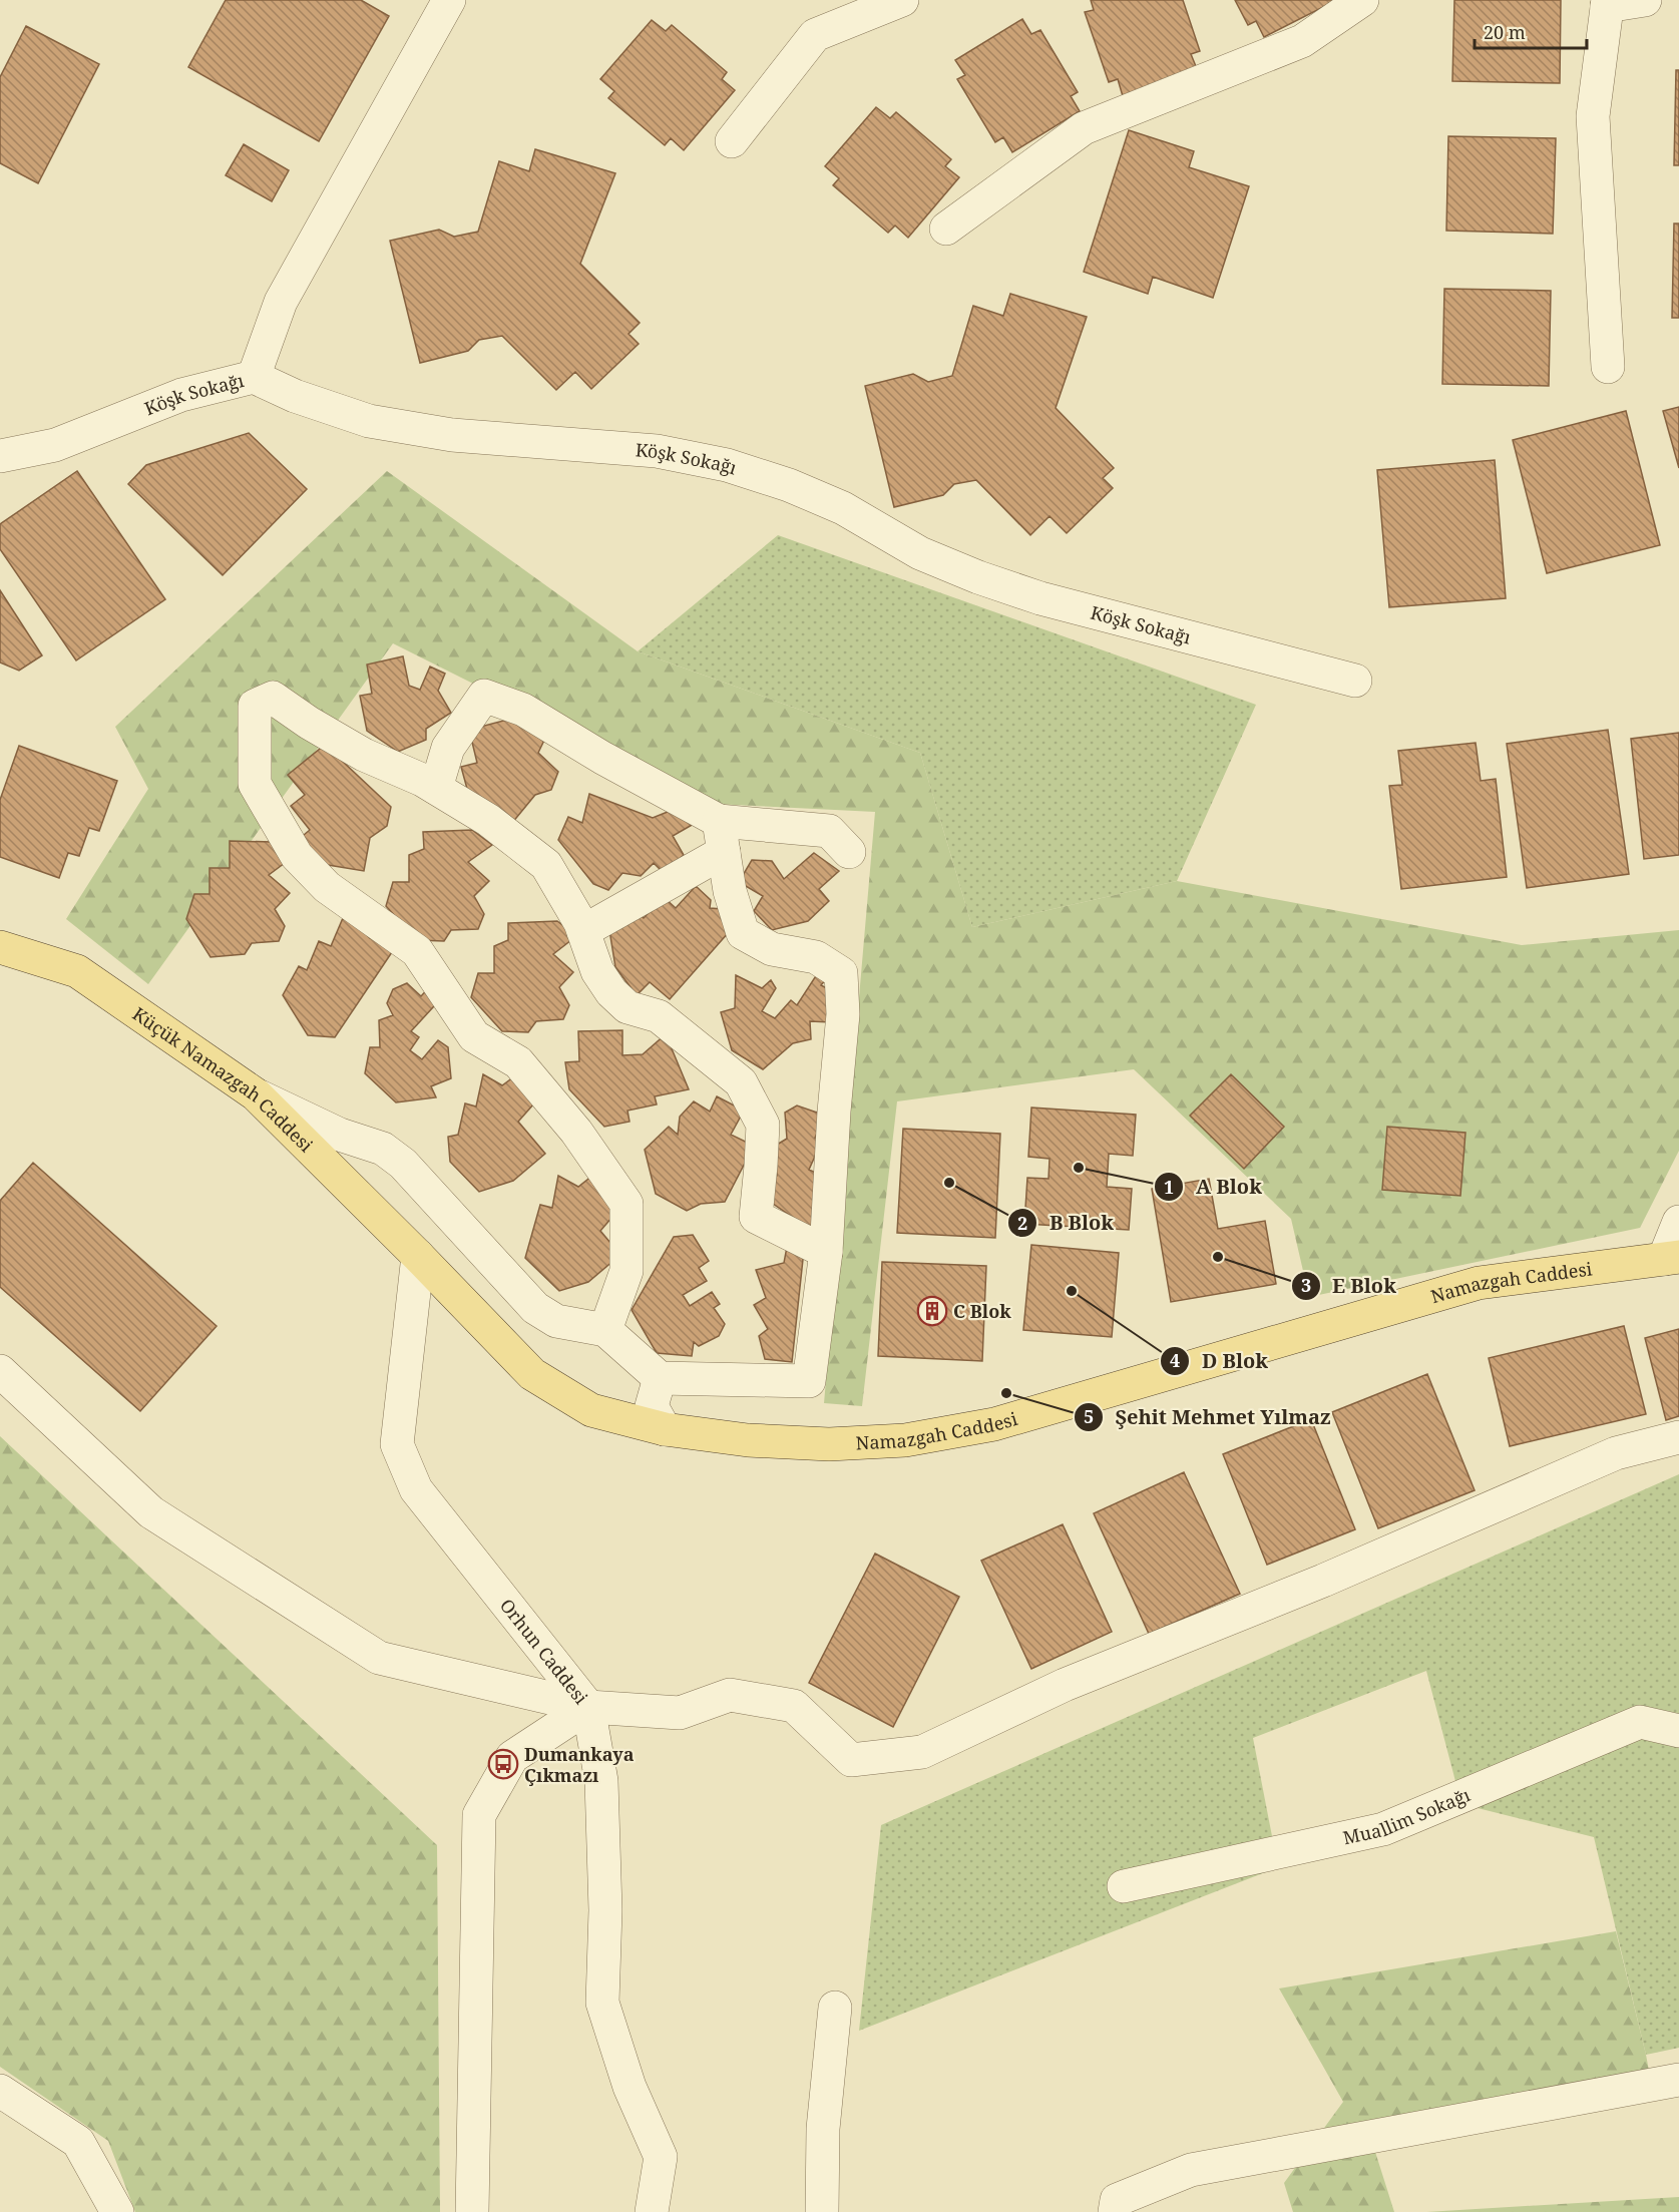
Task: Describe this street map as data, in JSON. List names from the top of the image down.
{
  "streets": {
    "main road": ["Küçük Namazgah Caddesi", "Namazgah Caddesi"],
    "street": ["Köşk Sokağı", "Orhun Caddesi", "Muallim Sokağı"]
  },
  "crossings": [
    ["Küçük Namazgah Caddesi", "Namazgah Caddesi"],
    ["Küçük Namazgah Caddesi", "Orhun Caddesi"],
    ["Namazgah Caddesi", "Orhun Caddesi"]
  ],
  "places": {
    "other": [
      "A Blok",
      "B Blok",
      "E Blok",
      "D Blok",
      "Şehit Mehmet Yılmaz"
    ],
    "building": ["C Blok"],
    "bus stop": ["Dumankaya Çıkmazı"]
  },
  "scale_bar": "20 m"
}
